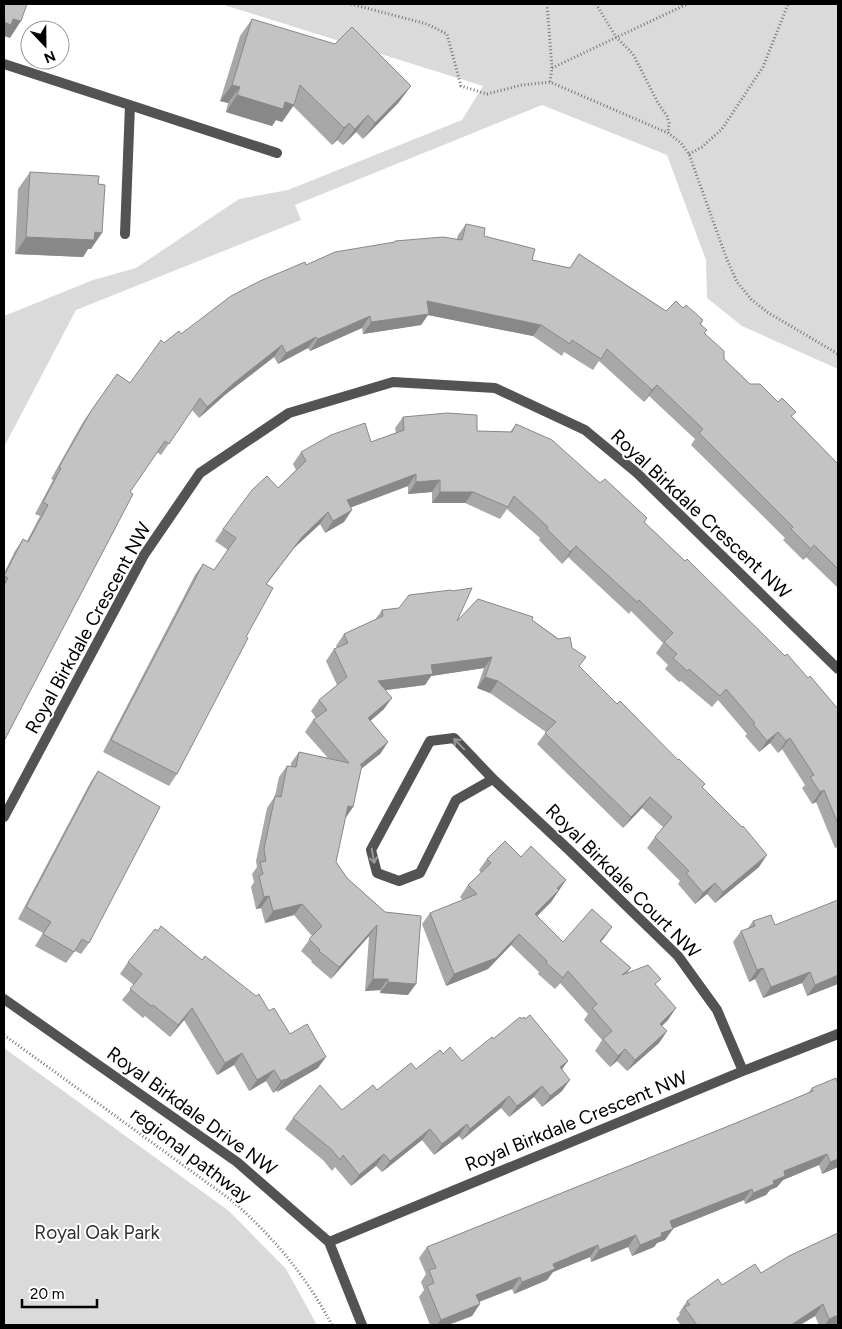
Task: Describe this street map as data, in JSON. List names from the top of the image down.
{
  "streets": {
    "street": ["Royal Birkdale Crescent NW", "Royal Birkdale Court NW", "Royal Birkdale Drive NW"],
    "path": ["regional pathway"]
  },
  "crossings": [
    ["Royal Birkdale Crescent NW", "Royal Birkdale Court NW"],
    ["Royal Birkdale Crescent NW", "Royal Birkdale Drive NW"]
  ],
  "parks": ["Royal Oak Park"],
  "scale_bar": "20 m",
  "north": "bottom"
}
